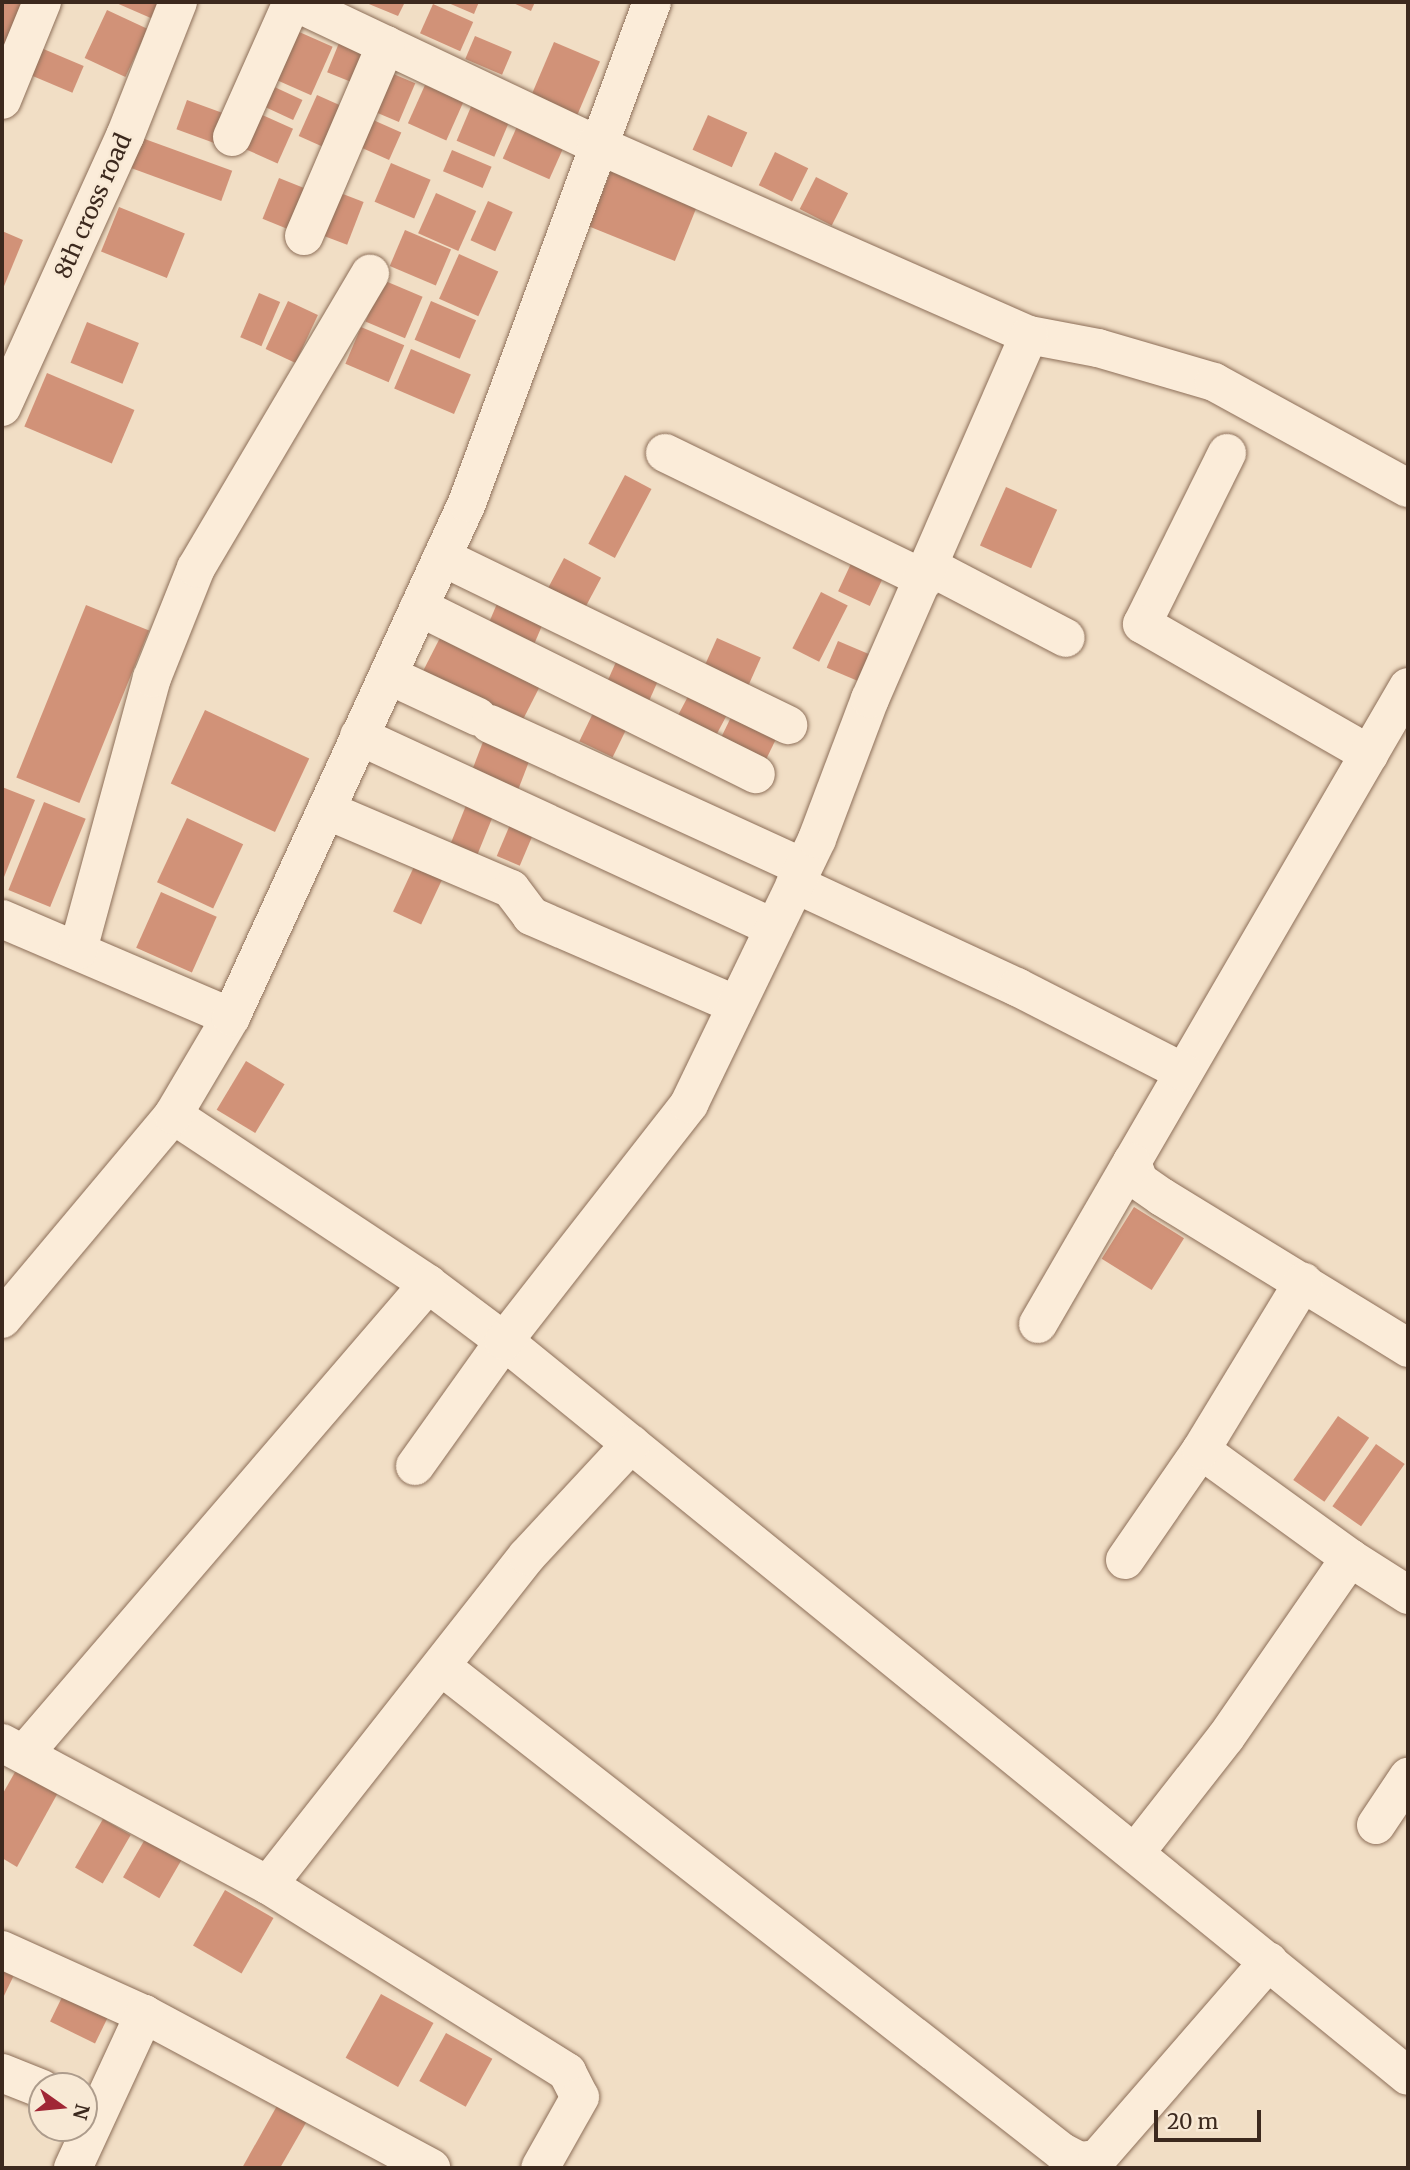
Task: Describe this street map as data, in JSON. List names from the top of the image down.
{
  "streets": {
    "street": ["8th cross road"]
  },
  "scale_bar": "20 m",
  "north": "right"
}
